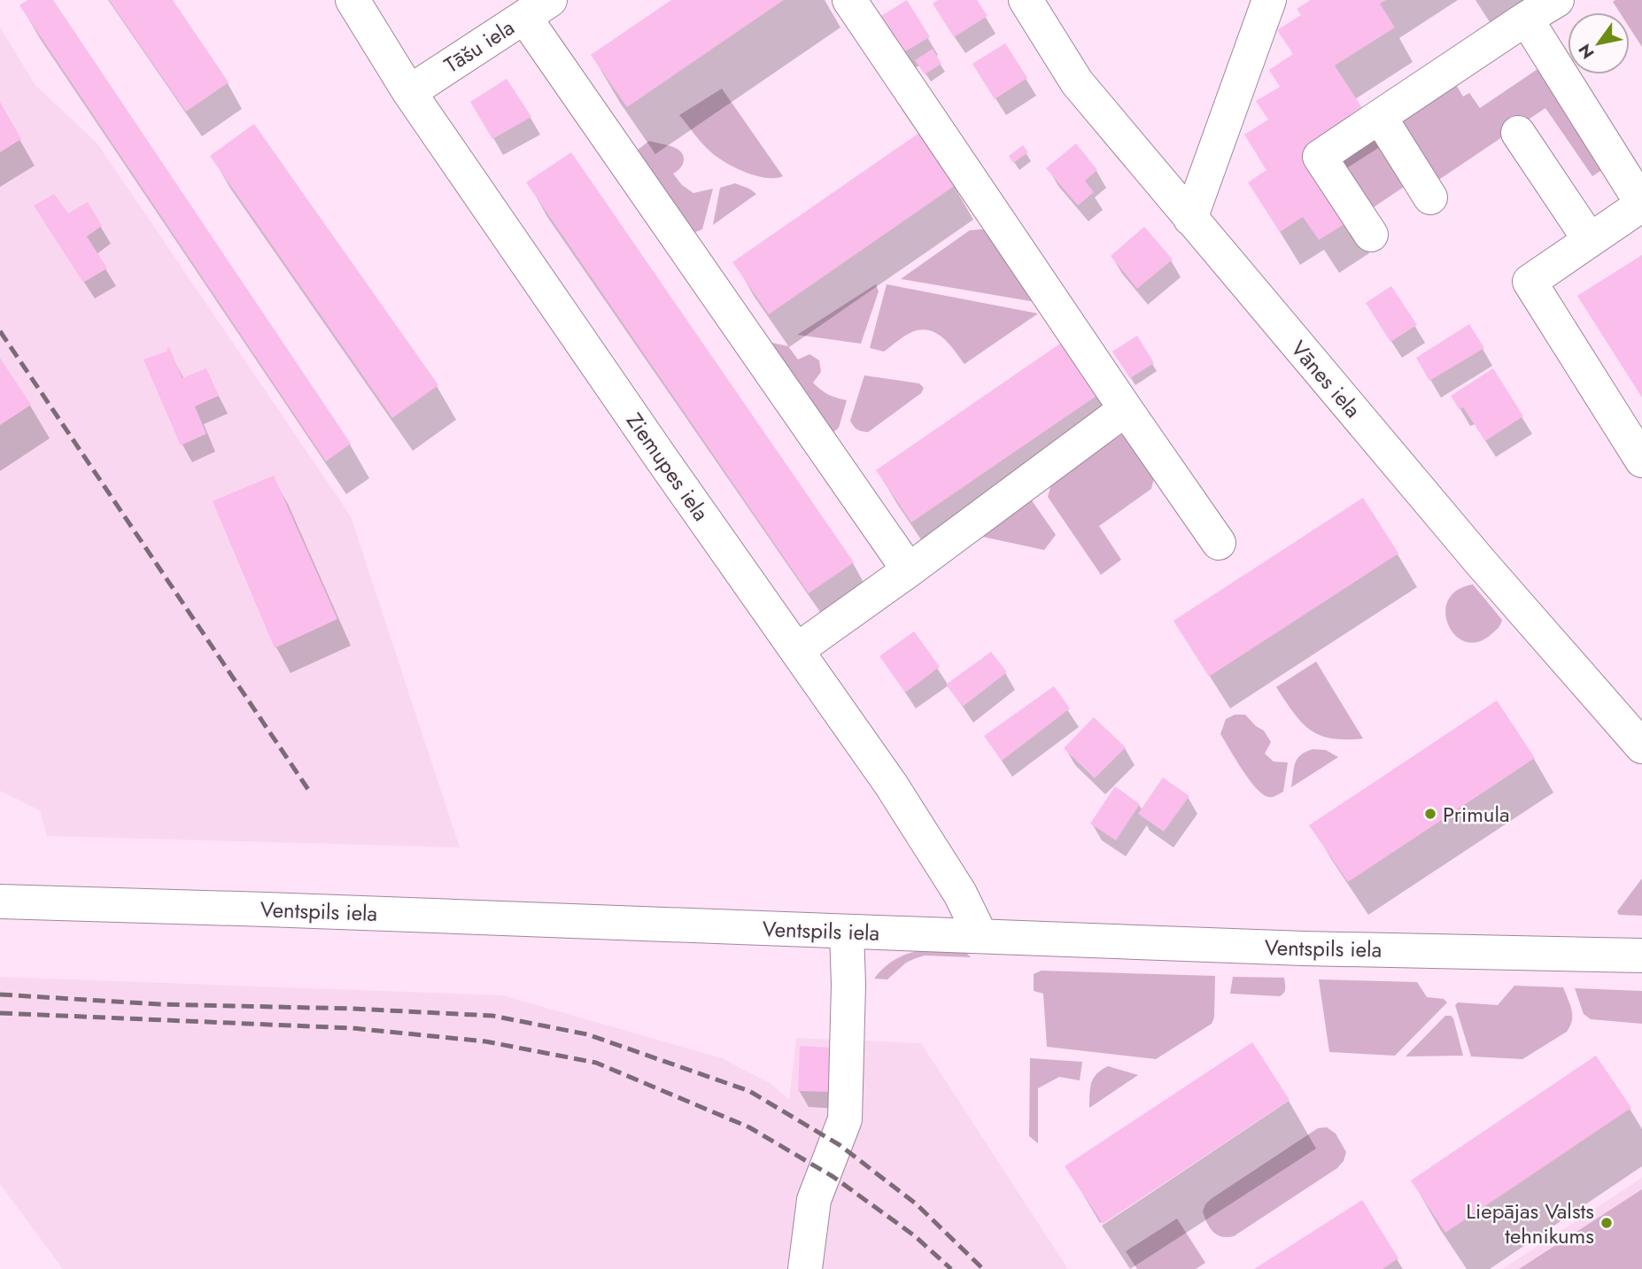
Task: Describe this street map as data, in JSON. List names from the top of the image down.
{
  "streets": {
    "street": [
      "Tāšu iela",
      "Vānes iela",
      "Ziemupes iela",
      "Ventspils iela"
    ]
  },
  "crossings": [
    ["Tāšu iela", "Ziemupes iela"],
    ["Ziemupes iela", "Ventspils iela"]
  ],
  "places": ["Primula", "Liepājas Valsts tehnikums"],
  "north": "bottom left"
}
